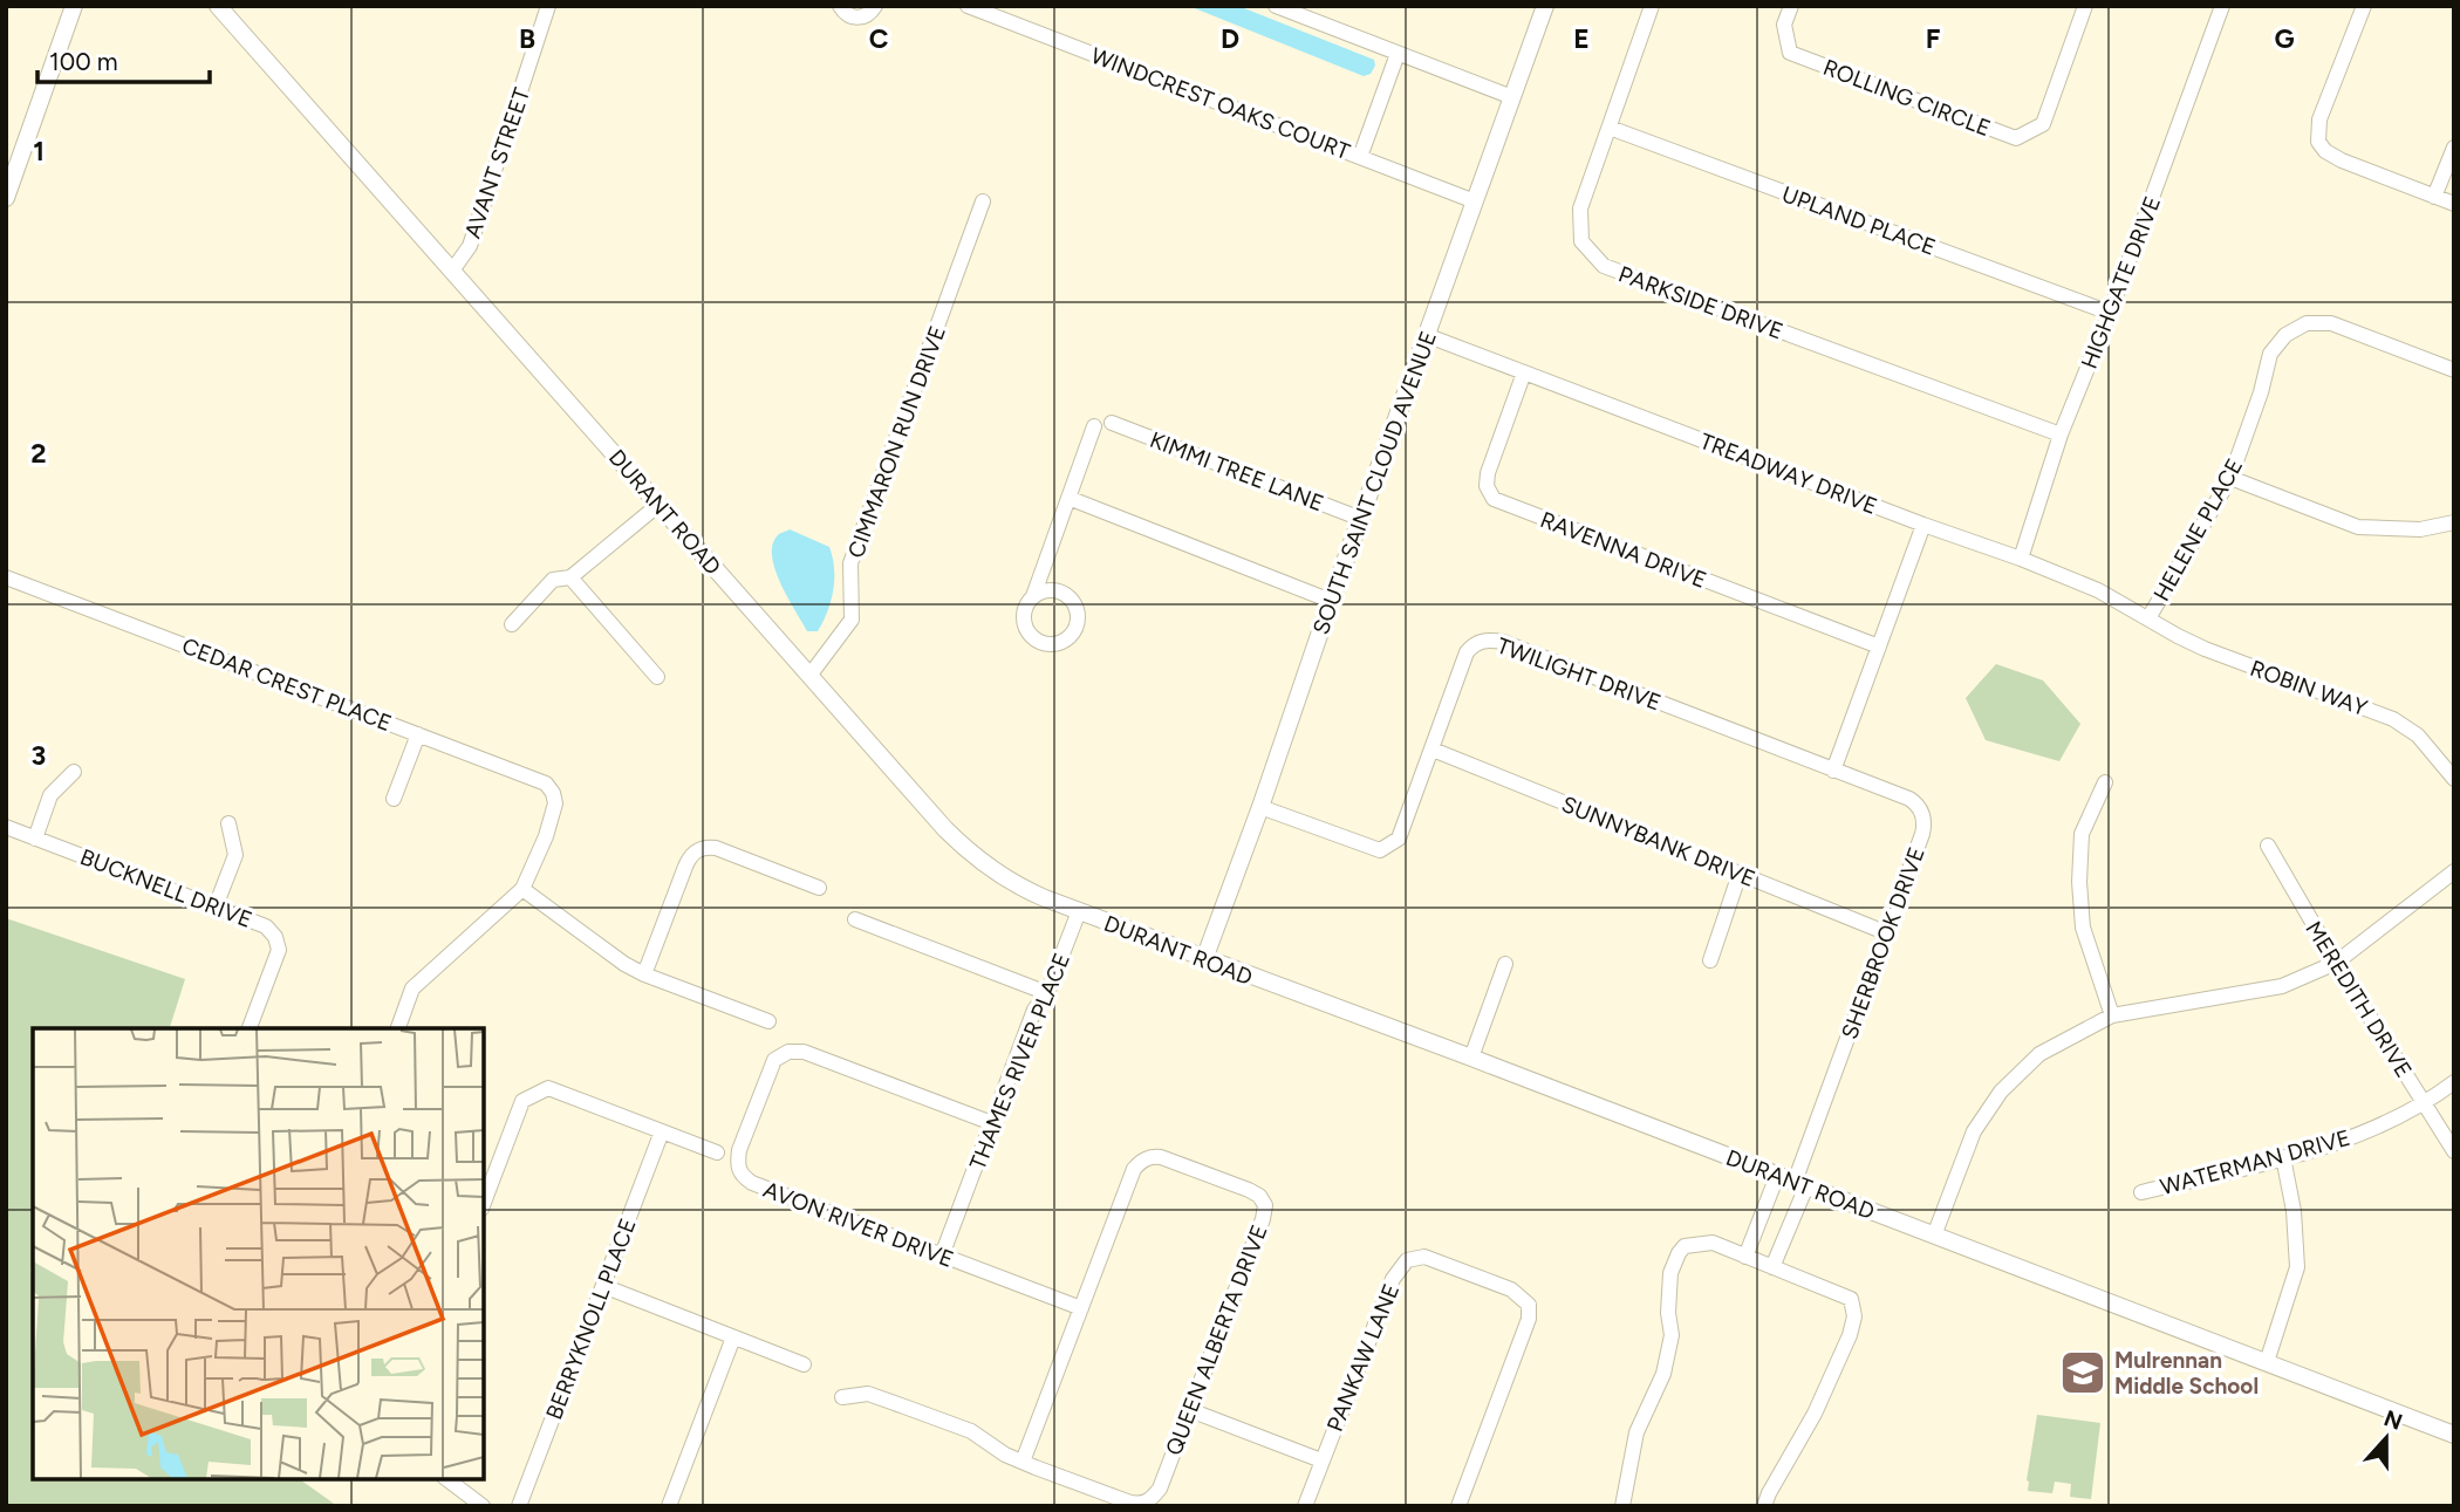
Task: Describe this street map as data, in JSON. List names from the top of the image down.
{
  "streets": {
    "street": [
      "ROLLING CIRCLE",
      "WINDCREST OAKS COURT",
      "AVANT STREET",
      "UPLAND PLACE",
      "HIGHGATE DRIVE",
      "PARKSIDE DRIVE",
      "CIMMARON RUN DRIVE",
      "KIMMI TREE LANE",
      "TREADWAY DRIVE",
      "SOUTH SAINT CLOUD AVENUE",
      "DURANT ROAD",
      "HELENE PLACE",
      "RAVENNA DRIVE",
      "TWILIGHT DRIVE",
      "CEDAR CREST PLACE",
      "ROBIN WAY",
      "SUNNYBANK DRIVE",
      "BUCKNELL DRIVE",
      "SHERBROOK DRIVE",
      "MEREDITH DRIVE",
      "THAMES RIVER PLACE",
      "WATERMAN DRIVE",
      "AVON RIVER DRIVE",
      "BERRYKNOLL PLACE",
      "QUEEN ALBERTA DRIVE",
      "PANKAW LANE"
    ]
  },
  "crossings": [
    ["WINDCREST OAKS COURT", "SOUTH SAINT CLOUD AVENUE"],
    ["AVANT STREET", "DURANT ROAD"],
    ["UPLAND PLACE", "HIGHGATE DRIVE"],
    ["UPLAND PLACE", "PARKSIDE DRIVE"],
    ["HIGHGATE DRIVE", "PARKSIDE DRIVE"],
    ["HIGHGATE DRIVE", "TREADWAY DRIVE"],
    ["CIMMARON RUN DRIVE", "DURANT ROAD"],
    ["KIMMI TREE LANE", "SOUTH SAINT CLOUD AVENUE"],
    ["TREADWAY DRIVE", "SOUTH SAINT CLOUD AVENUE"],
    ["TREADWAY DRIVE", "HELENE PLACE"],
    ["TREADWAY DRIVE", "RAVENNA DRIVE"],
    ["TREADWAY DRIVE", "ROBIN WAY"],
    ["SOUTH SAINT CLOUD AVENUE", "DURANT ROAD"],
    ["SOUTH SAINT CLOUD AVENUE", "TWILIGHT DRIVE"],
    ["DURANT ROAD", "SHERBROOK DRIVE"],
    ["DURANT ROAD", "THAMES RIVER PLACE"],
    ["HELENE PLACE", "ROBIN WAY"],
    ["TWILIGHT DRIVE", "SUNNYBANK DRIVE"],
    ["TWILIGHT DRIVE", "SHERBROOK DRIVE"],
    ["SUNNYBANK DRIVE", "SHERBROOK DRIVE"],
    ["MEREDITH DRIVE", "WATERMAN DRIVE"],
    ["THAMES RIVER PLACE", "AVON RIVER DRIVE"],
    ["AVON RIVER DRIVE", "QUEEN ALBERTA DRIVE"]
  ],
  "places": {
    "school or university": ["Mulrennan Middle School"]
  },
  "scale_bar": "100 m",
  "north": "top",
  "grid": {
    "columns": [
      "B",
      "C",
      "D",
      "E",
      "F",
      "G"
    ],
    "rows": ["1", "2", "3"]
  }
}
